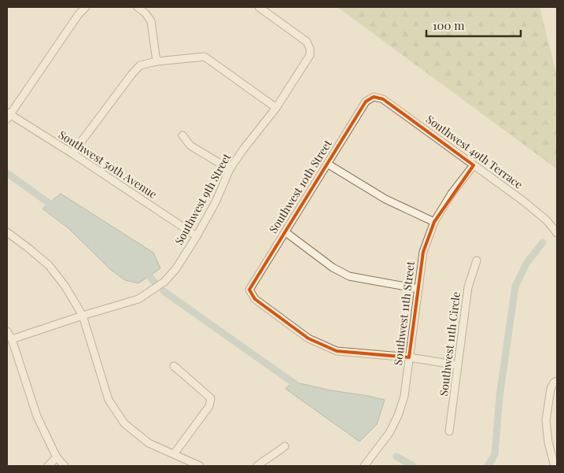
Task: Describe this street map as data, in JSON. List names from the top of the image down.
{
  "streets": {
    "street": [
      "Southwest 49th Terrace",
      "Southwest 50th Avenue",
      "Southwest 10th Street",
      "Southwest 9th Street",
      "Southwest 11th Street",
      "Southwest 11th Circle"
    ]
  },
  "crossings": [
    ["Southwest 49th Terrace", "Southwest 10th Street"],
    ["Southwest 49th Terrace", "Southwest 11th Street"],
    ["Southwest 50th Avenue", "Southwest 9th Street"],
    ["Southwest 10th Street", "Southwest 11th Street"]
  ],
  "scale_bar": "100 m"
}
